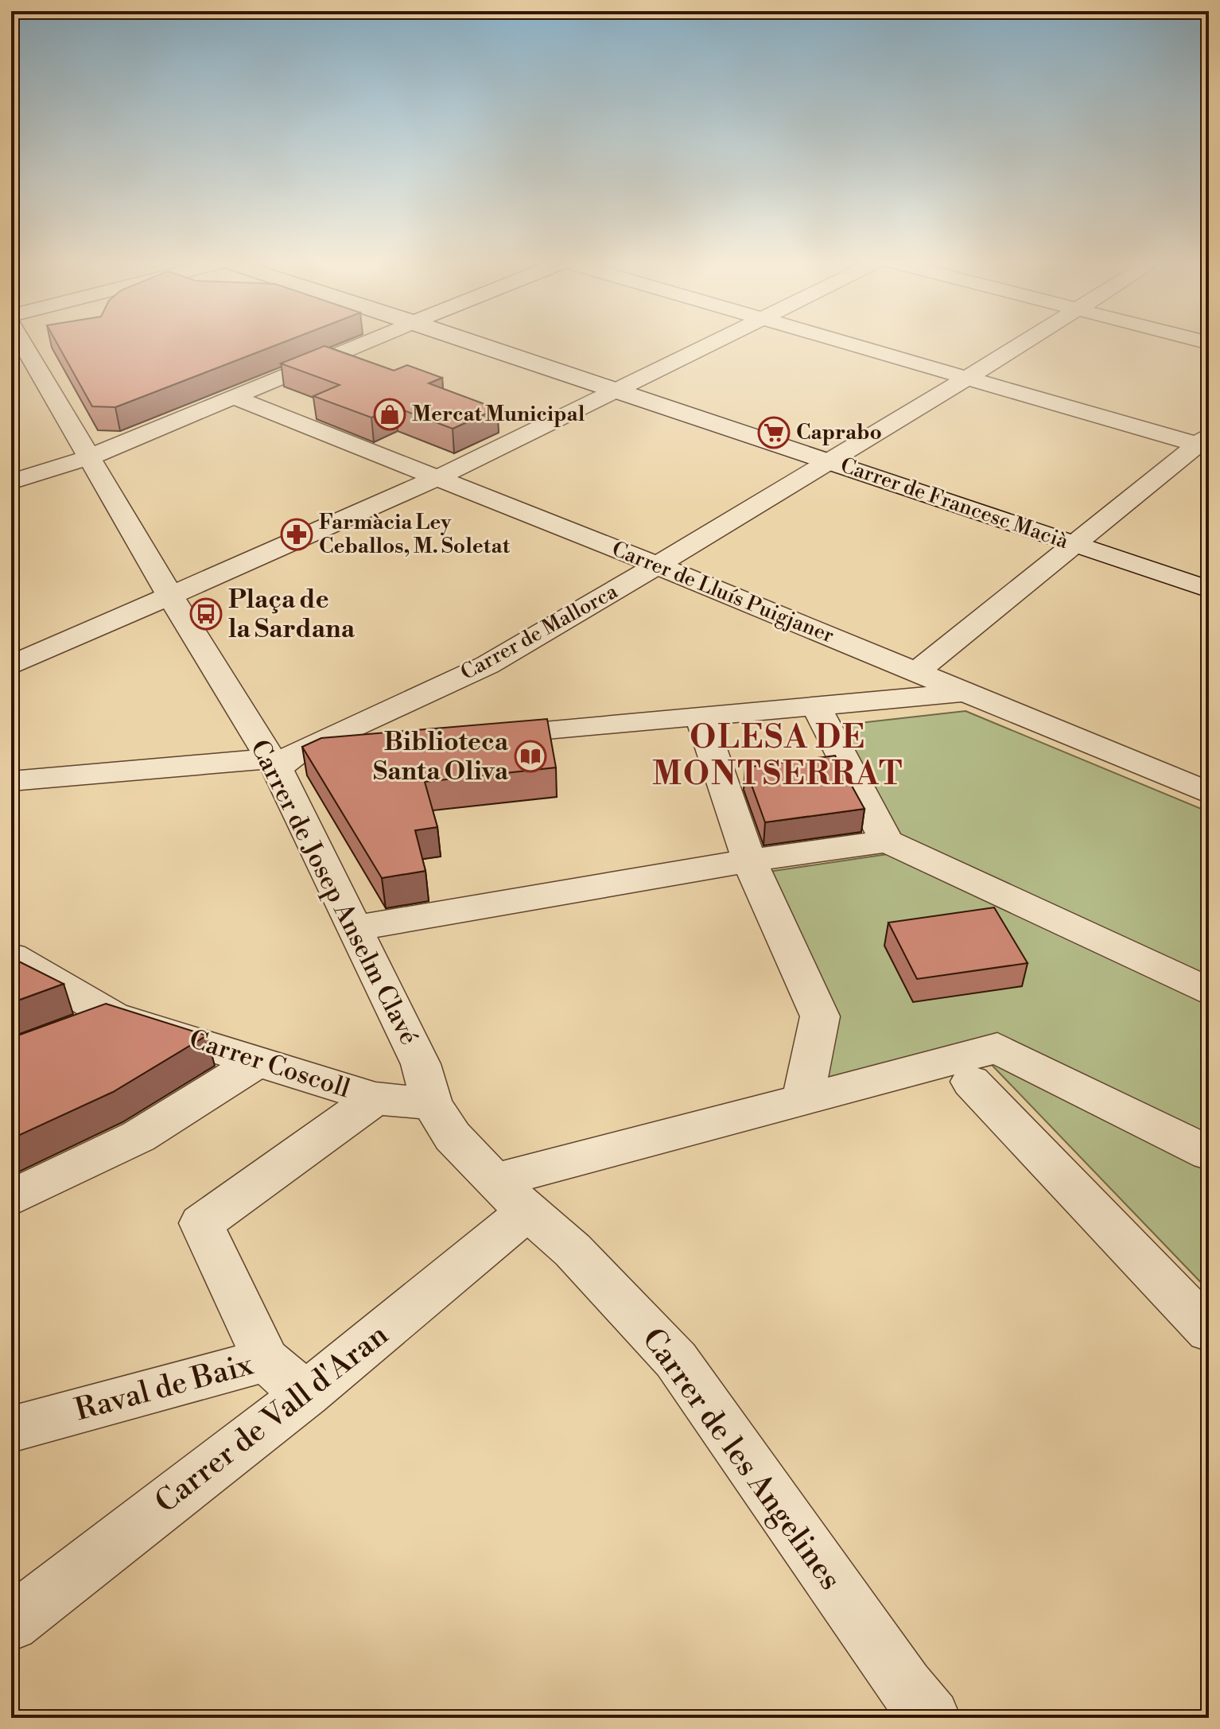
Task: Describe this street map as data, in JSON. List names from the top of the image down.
{
  "streets": {
    "street": [
      "Carrer de Francesc Macià",
      "Carrer de Lluís Puigjaner",
      "Carrer de Mallorca",
      "Carrer de Josep Anselm Clavé",
      "Carrer Coscoll",
      "Raval de Baix",
      "Carrer de Vall d'Aran",
      "Carrer de les Angelines"
    ]
  },
  "crossings": [
    ["Carrer de Francesc Macià", "Carrer de Mallorca"],
    ["Carrer de Lluís Puigjaner", "Carrer de Mallorca"],
    ["Carrer de Mallorca", "Carrer de Josep Anselm Clavé"],
    ["Carrer de Josep Anselm Clavé", "Carrer Coscoll"],
    ["Carrer de Josep Anselm Clavé", "Carrer de les Angelines"],
    ["Carrer Coscoll", "Carrer de les Angelines"],
    ["Raval de Baix", "Carrer de Vall d'Aran"],
    ["Carrer de Vall d'Aran", "Carrer de les Angelines"]
  ],
  "districts": ["OLESA DE MONTSERRAT"],
  "places": {
    "shop": ["Mercat Municipal"],
    "supermarket": ["Caprabo"],
    "pharmacy": ["Farmàcia Ley Ceballos, M. Soletat"],
    "bus stop": ["Plaça de la Sardana"],
    "library": ["Biblioteca Santa Oliva"]
  }
}
